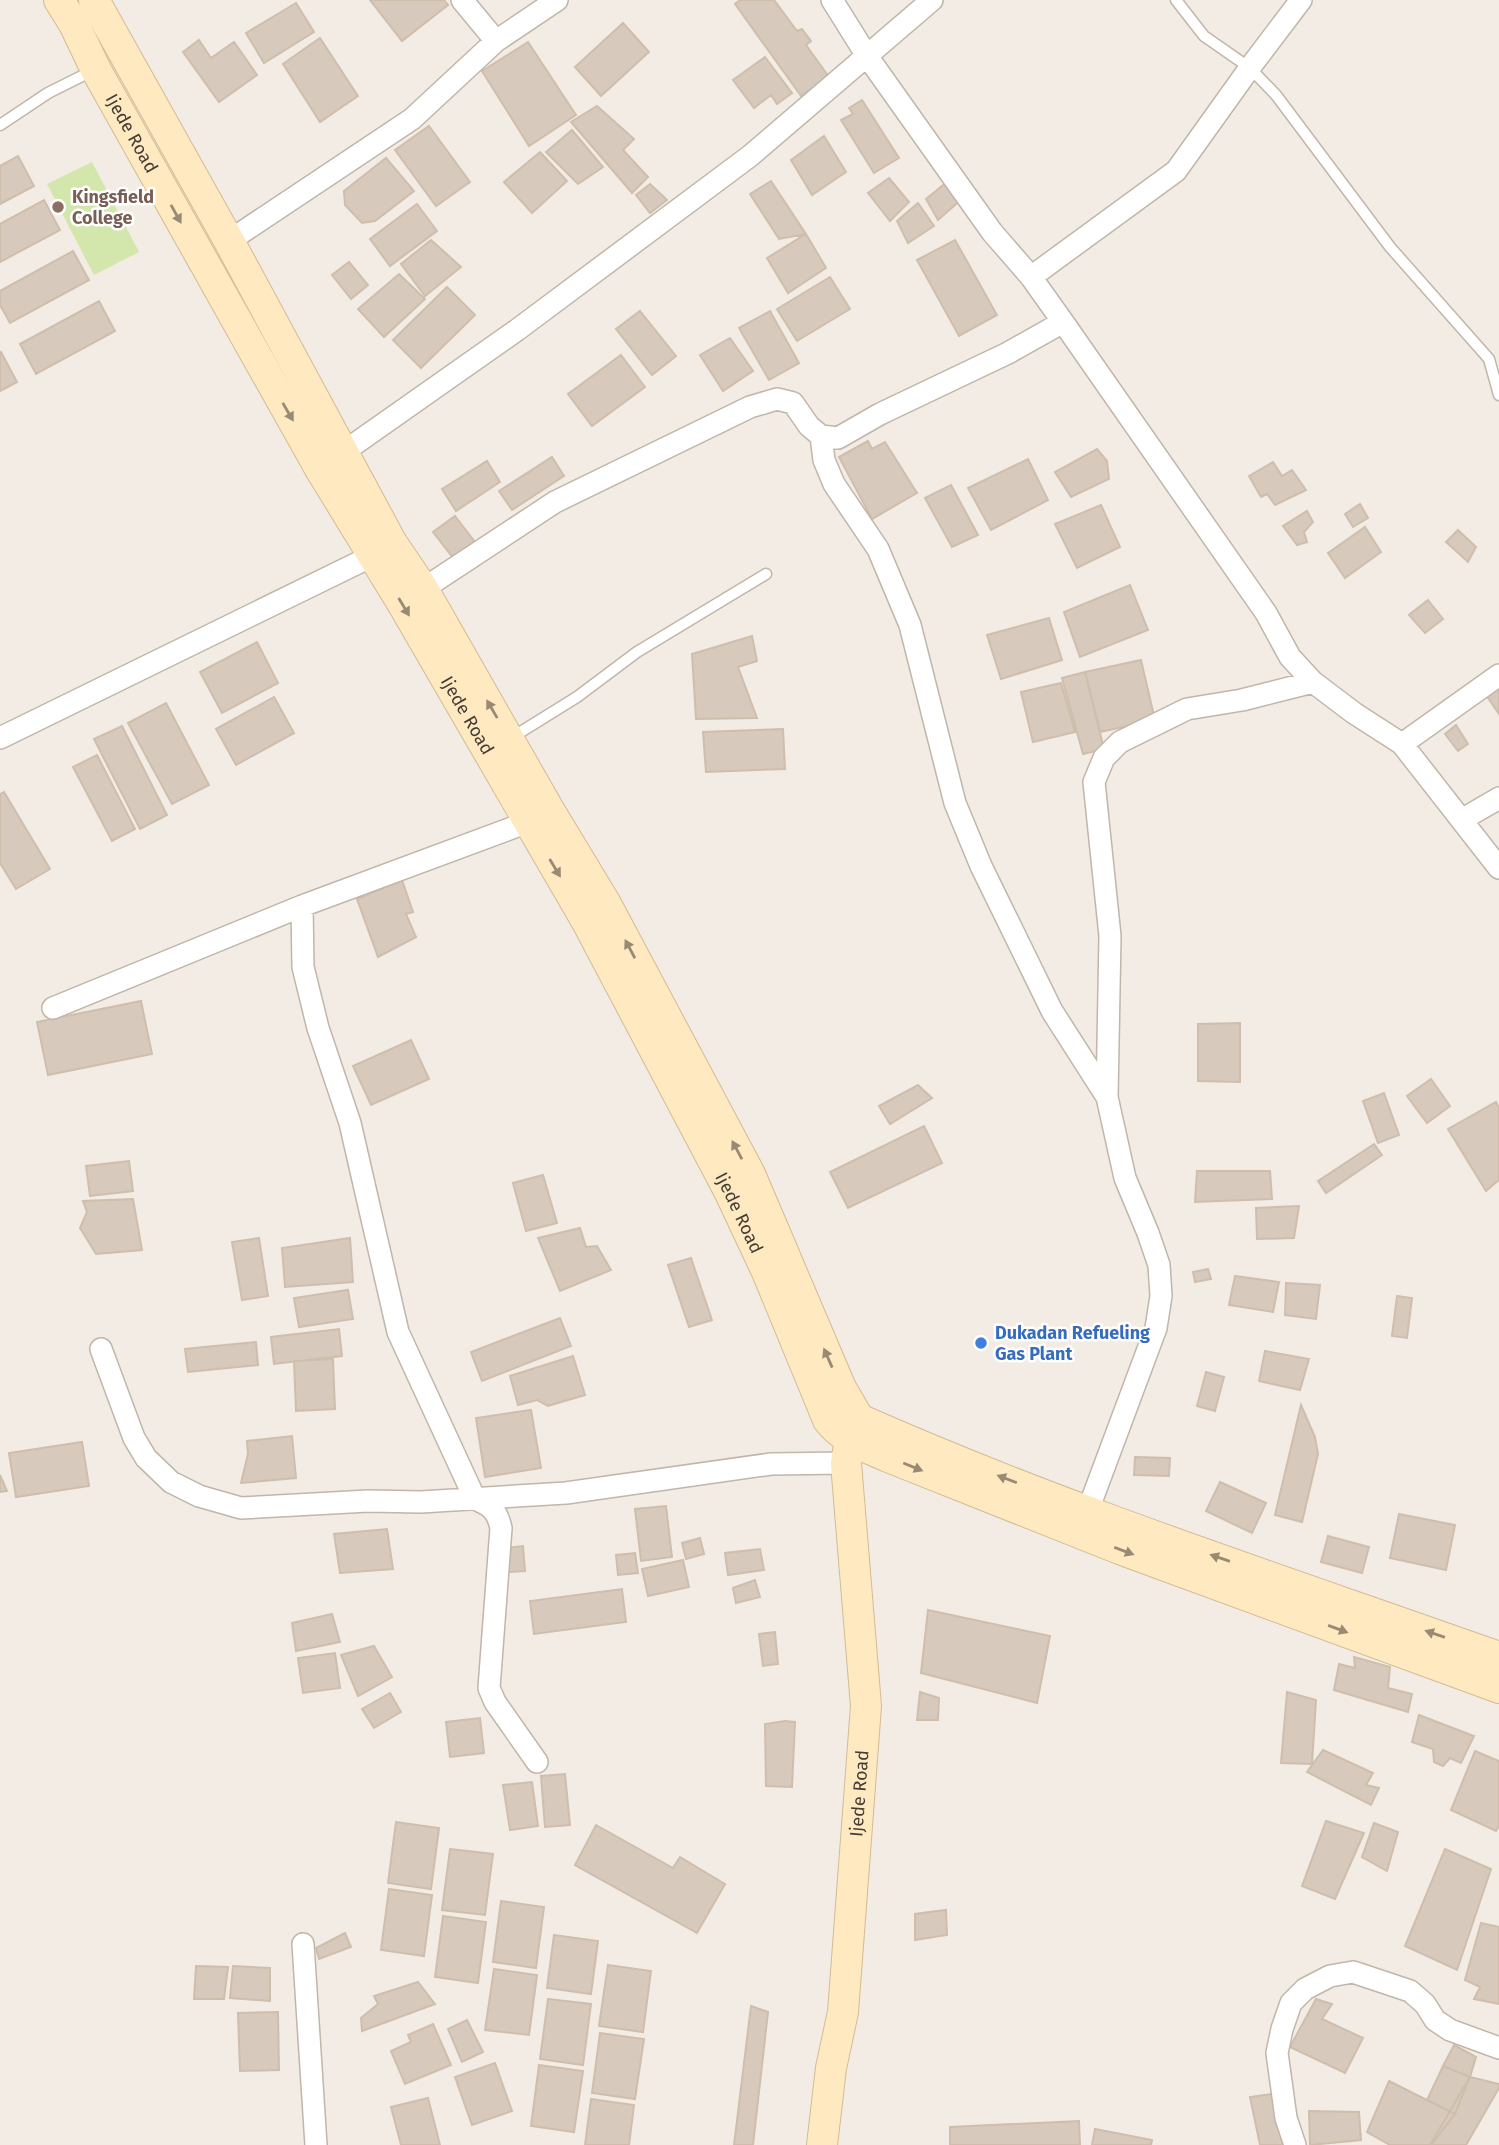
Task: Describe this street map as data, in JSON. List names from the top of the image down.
{
  "streets": {
    "main road": ["Ijede Road"]
  },
  "places": ["Kingsfield College", "Dukadan Refueling Gas Plant"]
}
